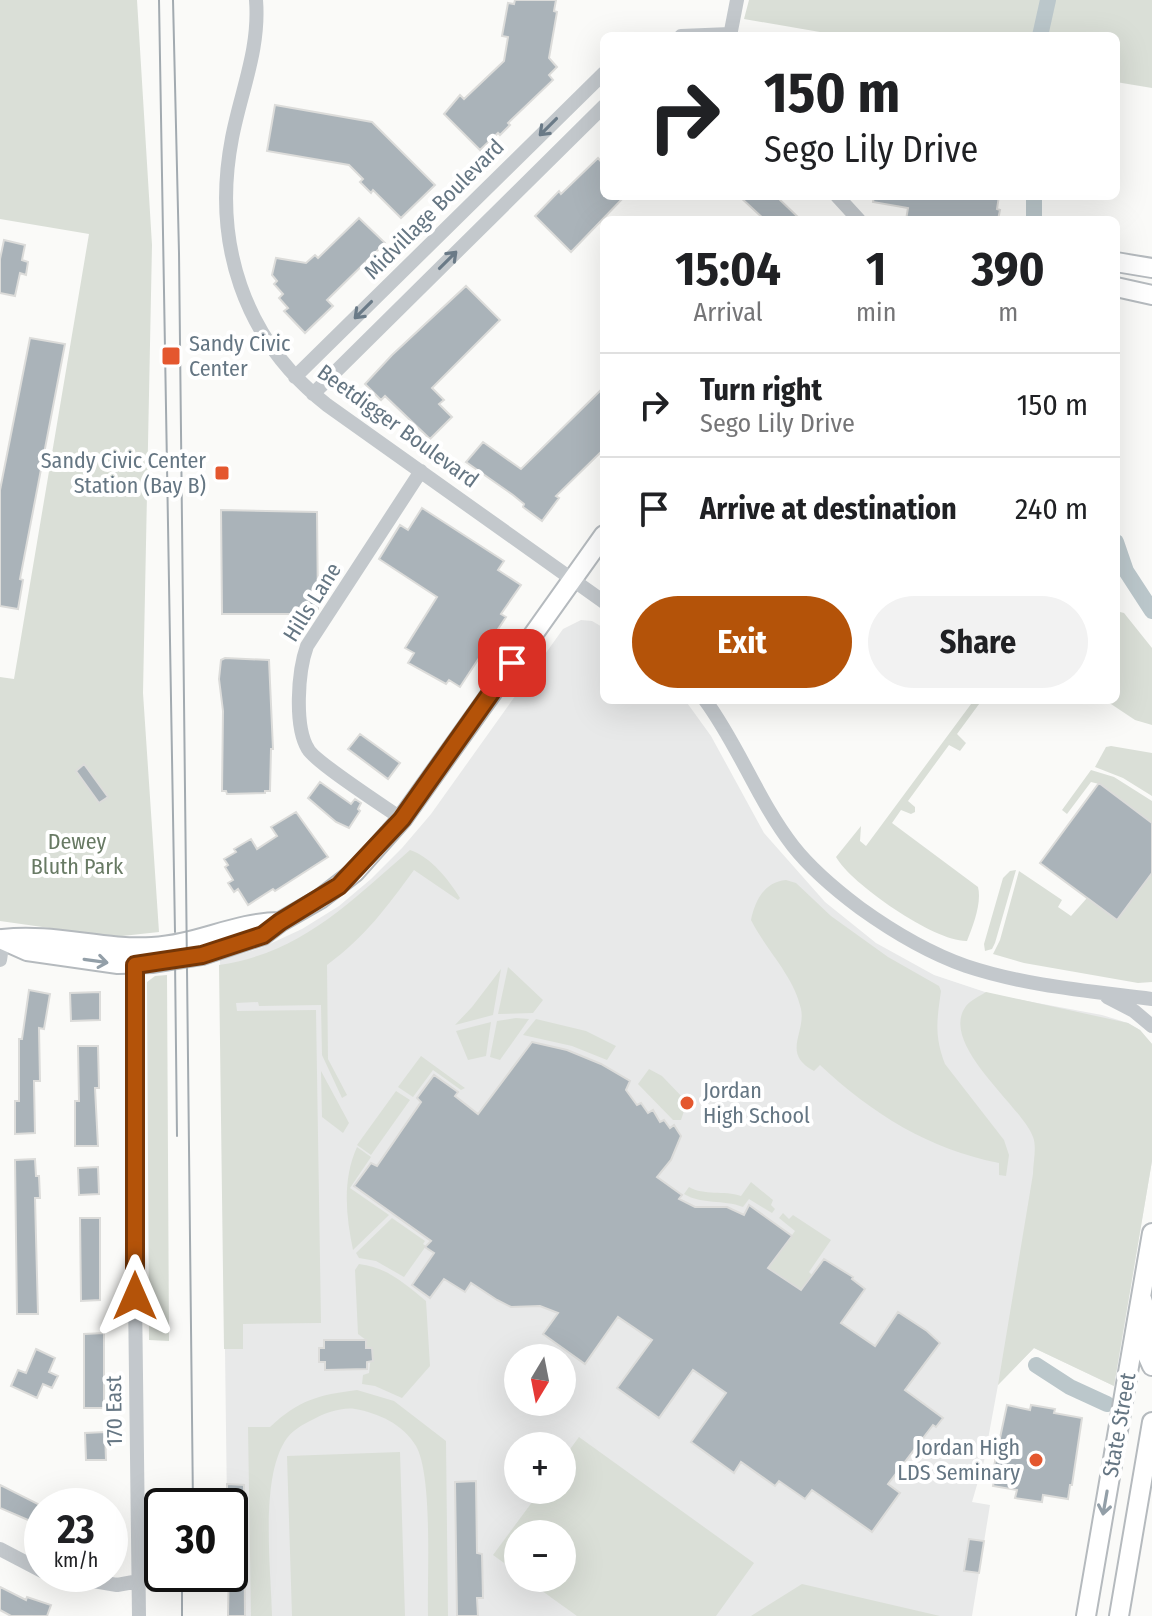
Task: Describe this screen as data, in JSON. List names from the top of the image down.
{
  "streets": {
    "main road": ["State Street"],
    "street": [
      "Midvillage Boulevard",
      "Beetdigger Boulevard",
      "Hills Lane",
      "170 East"
    ]
  },
  "crossings": [
    ["Midvillage Boulevard", "Beetdigger Boulevard"],
    ["Beetdigger Boulevard", "Hills Lane"]
  ],
  "parks": ["Dewey Bluth Park"],
  "places": {
    "transit": ["Sandy Civic Center", "Sandy Civic Center Station (Bay B)"],
    "other": ["Jordan High School", "Jordan High LDS Seminary"]
  },
  "north": "bottom",
  "page": {
    "turn": ["150 m", "Sego Lily Drive"],
    "eta": [
      "15:04",
      "Arrival",
      "1",
      "min",
      "390",
      "m"
    ],
    "list": [
      {
        "name": "Turn right",
        "note": "Sego Lily Drive",
        "value": "150 m"
      },
      {
        "name": "Arrive at destination",
        "value": "240 m"
      }
    ],
    "buttons": ["Exit", "Share"],
    "map_buttons": ["+", "−"],
    "speed": "23 km/h",
    "limit": "30"
  }
}
